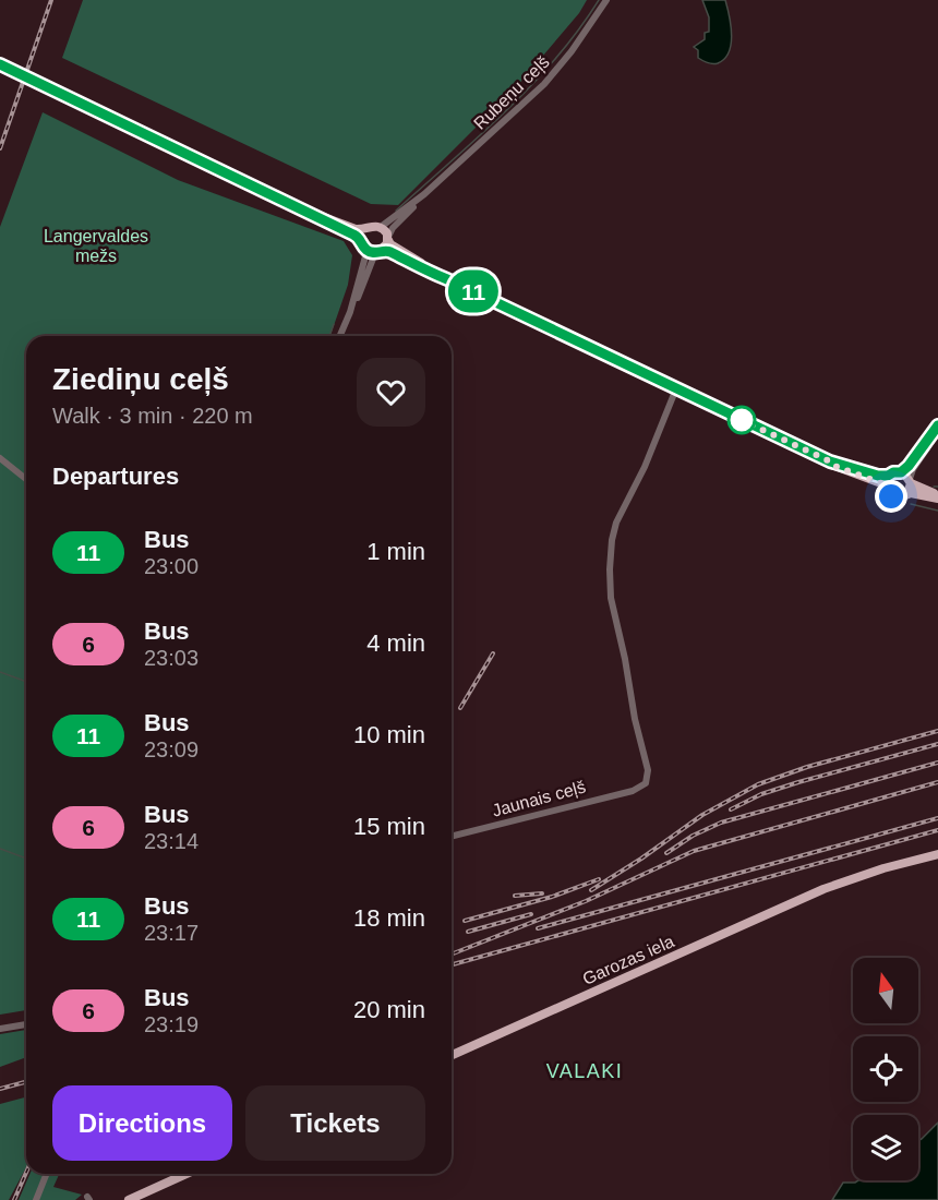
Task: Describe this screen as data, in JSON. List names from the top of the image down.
{
  "streets": {
    "main road": ["Garozas iela"],
    "street": ["Rubeņu ceļš", "Jaunais ceļš"]
  },
  "districts": ["VALAKI"],
  "parks": ["Langervaldes mežs"],
  "lines": ["bus line 11"],
  "north": "top",
  "page": {
    "on_map": "11",
    "heading": [
      ["Ziediņu ceļš", "Walk · 3 min · 220 m"],
      "Departures"
    ],
    "list": [
      {
        "mark": "11",
        "name": "Bus",
        "note": "23:00",
        "value": "1 min"
      },
      {
        "mark": "6",
        "name": "Bus",
        "note": "23:03",
        "value": "4 min"
      },
      {
        "mark": "11",
        "name": "Bus",
        "note": "23:09",
        "value": "10 min"
      },
      {
        "mark": "6",
        "name": "Bus",
        "note": "23:14",
        "value": "15 min"
      },
      {
        "mark": "11",
        "name": "Bus",
        "note": "23:17",
        "value": "18 min"
      },
      {
        "mark": "6",
        "name": "Bus",
        "note": "23:19",
        "value": "20 min"
      }
    ],
    "buttons": ["Directions", "Tickets"]
  }
}
